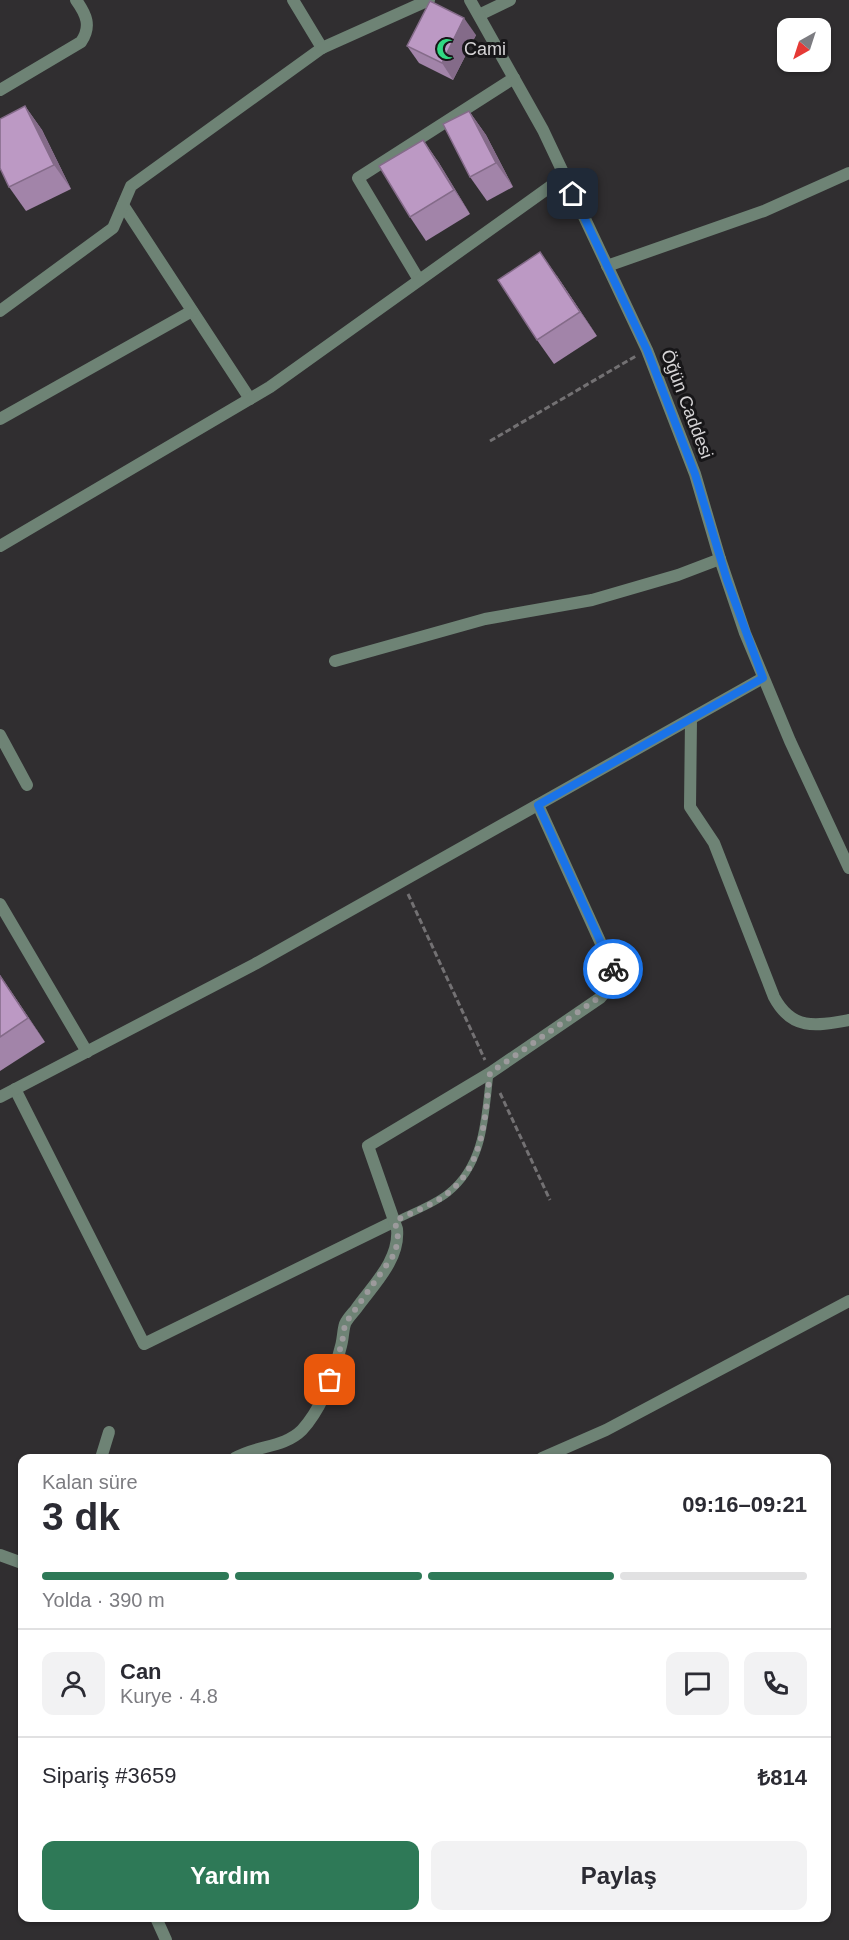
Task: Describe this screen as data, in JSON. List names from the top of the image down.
{
  "streets": {
    "street": ["Öğün Caddesi"]
  },
  "places": {
    "mosque": ["Cami"]
  },
  "north": "bottom left",
  "page": {
    "heading": ["3 dk", "Kalan süre", "09:16–09:21"],
    "panel": [
      "Can",
      "Kurye · 4.8",
      "Sipariş #3659",
      "₺814"
    ],
    "bar": "Yolda · 390 m",
    "buttons": ["Yardım", "Paylaş"]
  }
}
